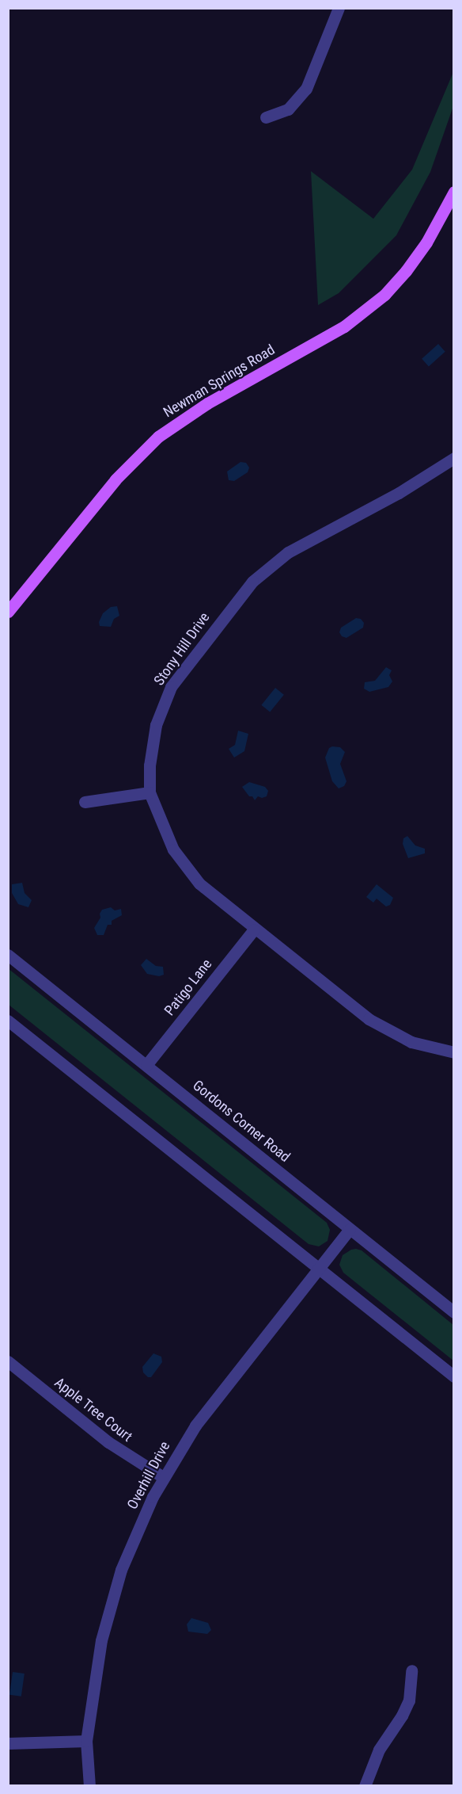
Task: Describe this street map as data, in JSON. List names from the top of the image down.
{
  "streets": {
    "main road": ["Newman Springs Road"],
    "street": [
      "Stony Hill Drive",
      "Patigo Lane",
      "Gordons Corner Road",
      "Apple Tree Court",
      "Overhill Drive"
    ]
  },
  "crossings": [
    ["Stony Hill Drive", "Patigo Lane"],
    ["Patigo Lane", "Gordons Corner Road"],
    ["Gordons Corner Road", "Overhill Drive"],
    ["Apple Tree Court", "Overhill Drive"]
  ]
}
